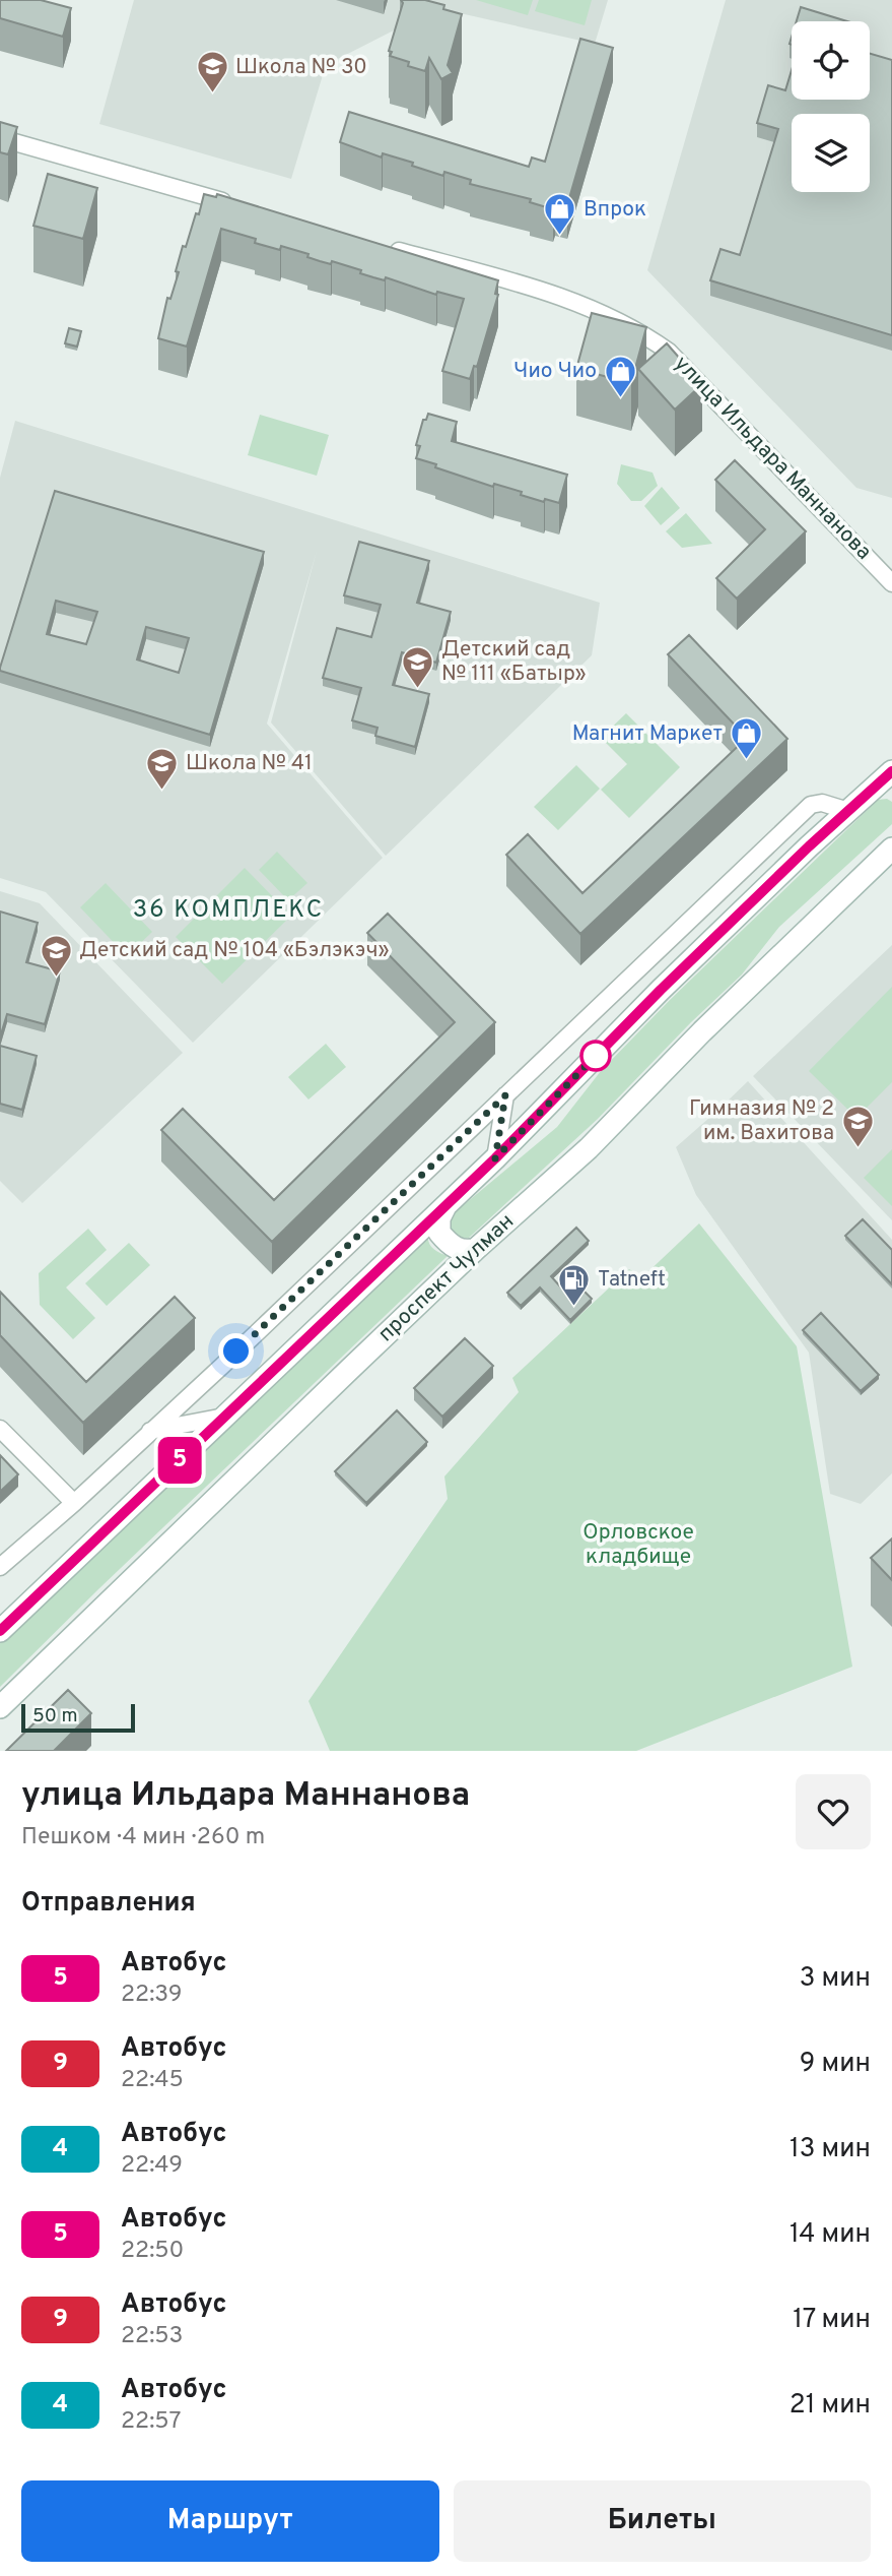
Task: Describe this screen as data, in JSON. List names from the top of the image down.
{
  "streets": {
    "main road": ["проспект Чулман"],
    "street": ["улица Ильдара Маннанова"]
  },
  "districts": ["36 КОМПЛЕКС"],
  "parks": ["Орловское кладбище"],
  "places": {
    "school or university": [
      "Школа № 30",
      "Детский сад № 111 «Батыр»",
      "Школа № 41",
      "Детский сад № 104 «Бэлэкэч»",
      "Гимназия № 2 им. Вахитова"
    ],
    "shop": ["Впрок", "Чио Чио", "Магнит Маркет"],
    "fuel station": ["Tatneft"]
  },
  "lines": ["bus line 5"],
  "scale_bar": "50 m",
  "page": {
    "on_map": "5",
    "scale": "50 m",
    "heading": [
      ["улица Ильдара Маннанова", "Пешком · 4 мин · 260 m"],
      "Отправления"
    ],
    "list": [
      {
        "mark": "5",
        "name": "Автобус",
        "note": "22:39",
        "value": "3 мин"
      },
      {
        "mark": "9",
        "name": "Автобус",
        "note": "22:45",
        "value": "9 мин"
      },
      {
        "mark": "4",
        "name": "Автобус",
        "note": "22:49",
        "value": "13 мин"
      },
      {
        "mark": "5",
        "name": "Автобус",
        "note": "22:50",
        "value": "14 мин"
      },
      {
        "mark": "9",
        "name": "Автобус",
        "note": "22:53",
        "value": "17 мин"
      },
      {
        "mark": "4",
        "name": "Автобус",
        "note": "22:57",
        "value": "21 мин"
      }
    ],
    "buttons": ["Маршрут", "Билеты"]
  }
}
